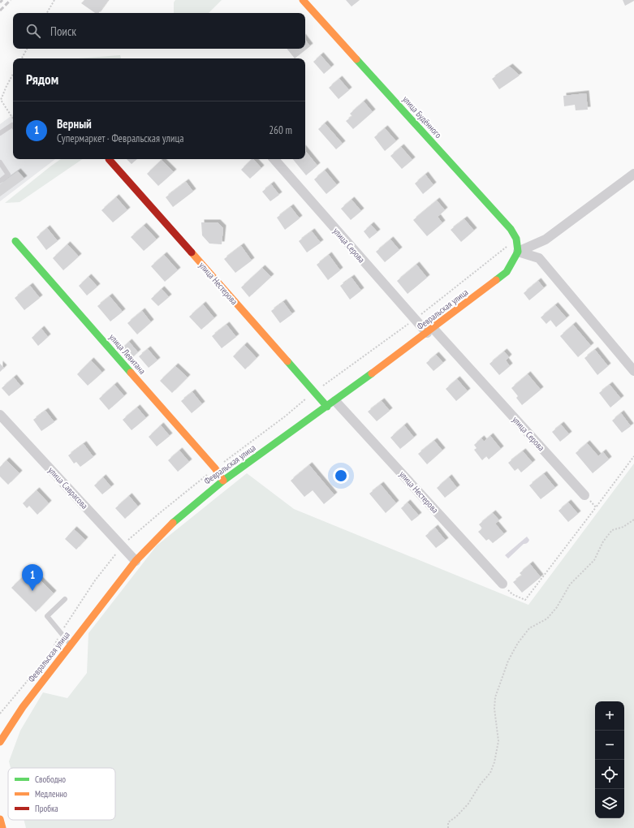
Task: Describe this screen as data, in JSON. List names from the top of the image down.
{
  "streets": {
    "main road": [
      "улица Будённого",
      "улица Нестерова",
      "Февральская улица",
      "улица Левитана"
    ],
    "street": ["улица Серова", "улица Саврасова"]
  },
  "crossings": [
    ["улица Будённого", "Февральская улица"],
    ["улица Серова", "Февральская улица"],
    ["улица Нестерова", "Февральская улица"],
    ["Февральская улица", "улица Левитана"],
    ["Февральская улица", "улица Саврасова"]
  ],
  "legend": ["Свободно", "Медленно", "Пробка"],
  "page": {
    "search": "Поиск",
    "heading": "Рядом",
    "list": [
      {
        "mark": "1",
        "name": "Верный",
        "note": "Супермаркет · Февральская улица",
        "value": "260 m"
      }
    ],
    "pins": "1",
    "map_buttons": ["+", "−"]
  }
}
